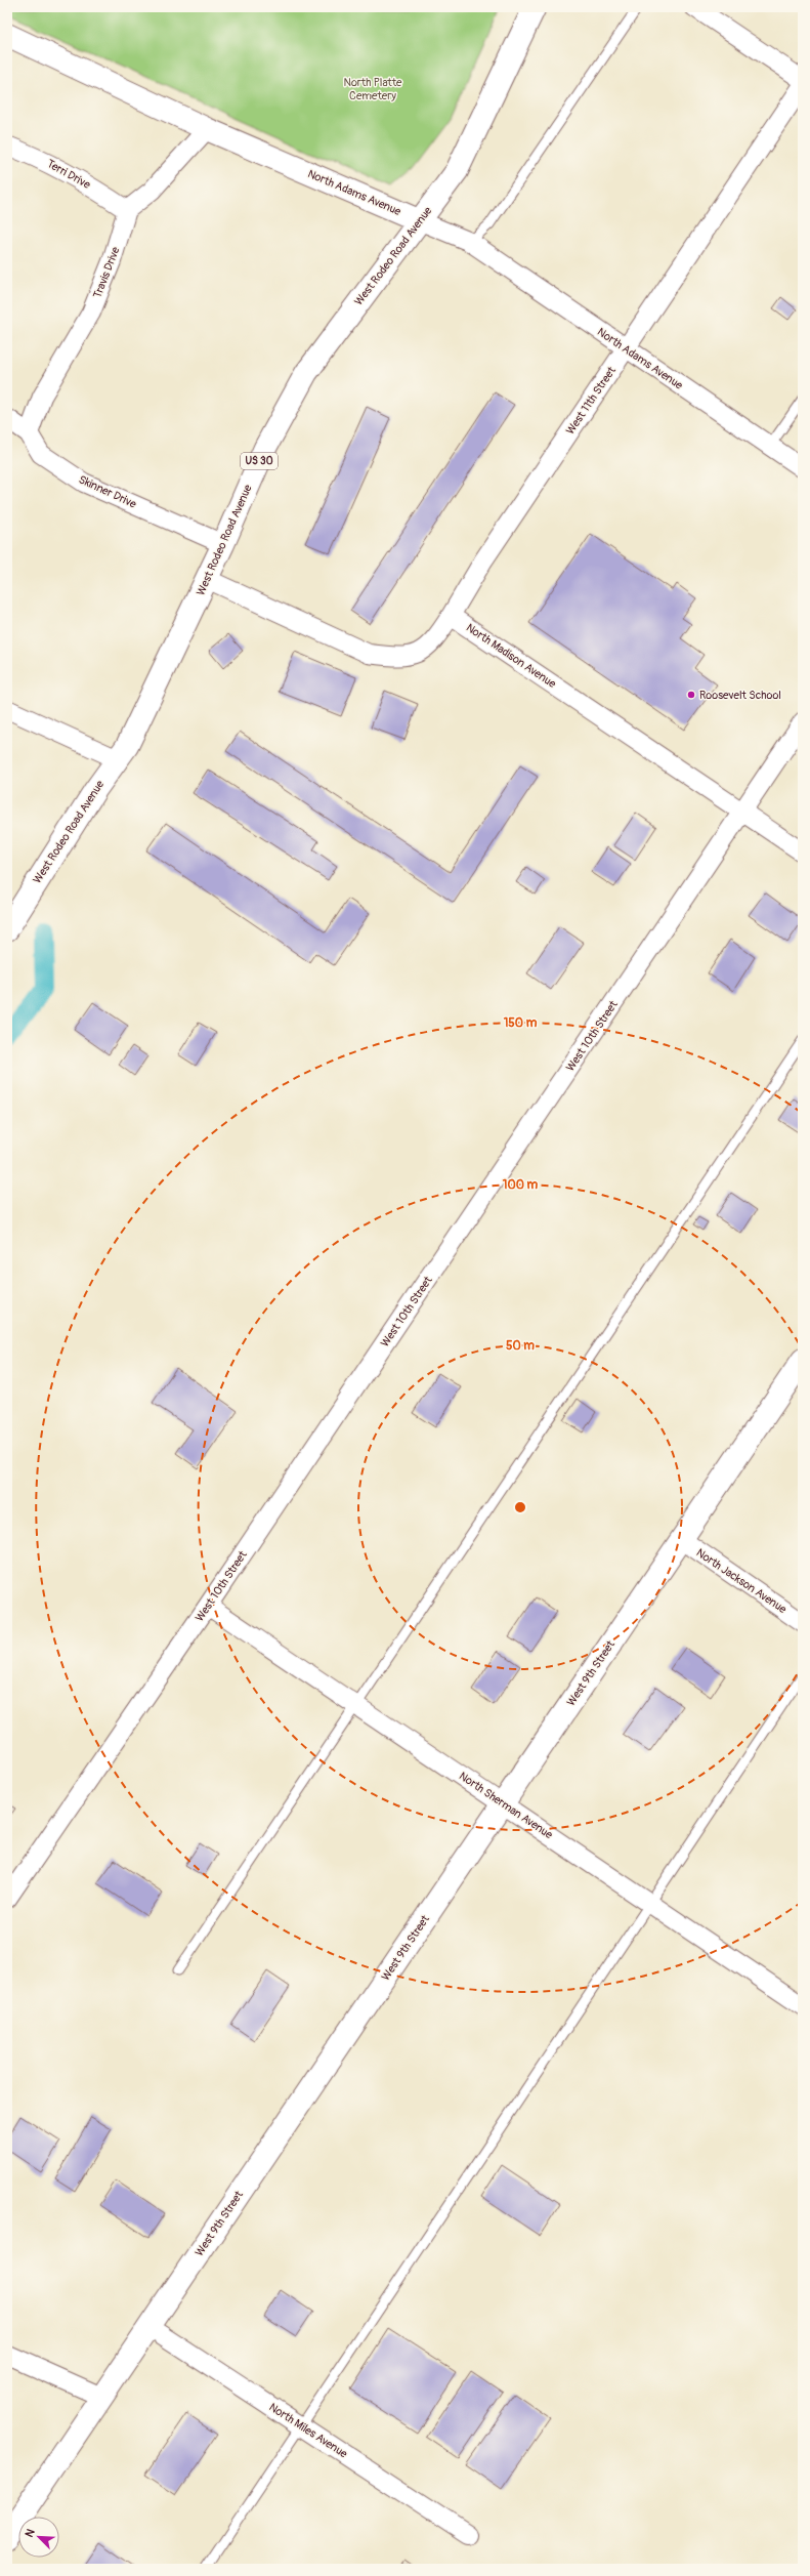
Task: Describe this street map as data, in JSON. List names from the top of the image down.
{
  "streets": {
    "street": [
      "Terri Drive",
      "North Adams Avenue",
      "West Rodeo Road Avenue",
      "Travis Drive",
      "West 11th Street",
      "US 30",
      "Skinner Drive",
      "North Madison Avenue",
      "West 10th Street",
      "North Jackson Avenue",
      "West 9th Street",
      "North Sherman Avenue",
      "North Miles Avenue"
    ]
  },
  "crossings": [
    ["Terri Drive", "Travis Drive"],
    ["North Adams Avenue", "West Rodeo Road Avenue"],
    ["North Adams Avenue", "West 11th Street"],
    ["West Rodeo Road Avenue", "Skinner Drive"],
    ["Travis Drive", "Skinner Drive"],
    ["West 11th Street", "North Madison Avenue"],
    ["North Madison Avenue", "West 10th Street"],
    ["West 10th Street", "North Sherman Avenue"],
    ["North Jackson Avenue", "West 9th Street"],
    ["West 9th Street", "North Sherman Avenue"],
    ["West 9th Street", "North Miles Avenue"]
  ],
  "parks": ["North Platte Cemetery"],
  "places": ["Roosevelt School"],
  "north": "top left",
  "rings": ["150 m", "100 m", "50 m"]
}
